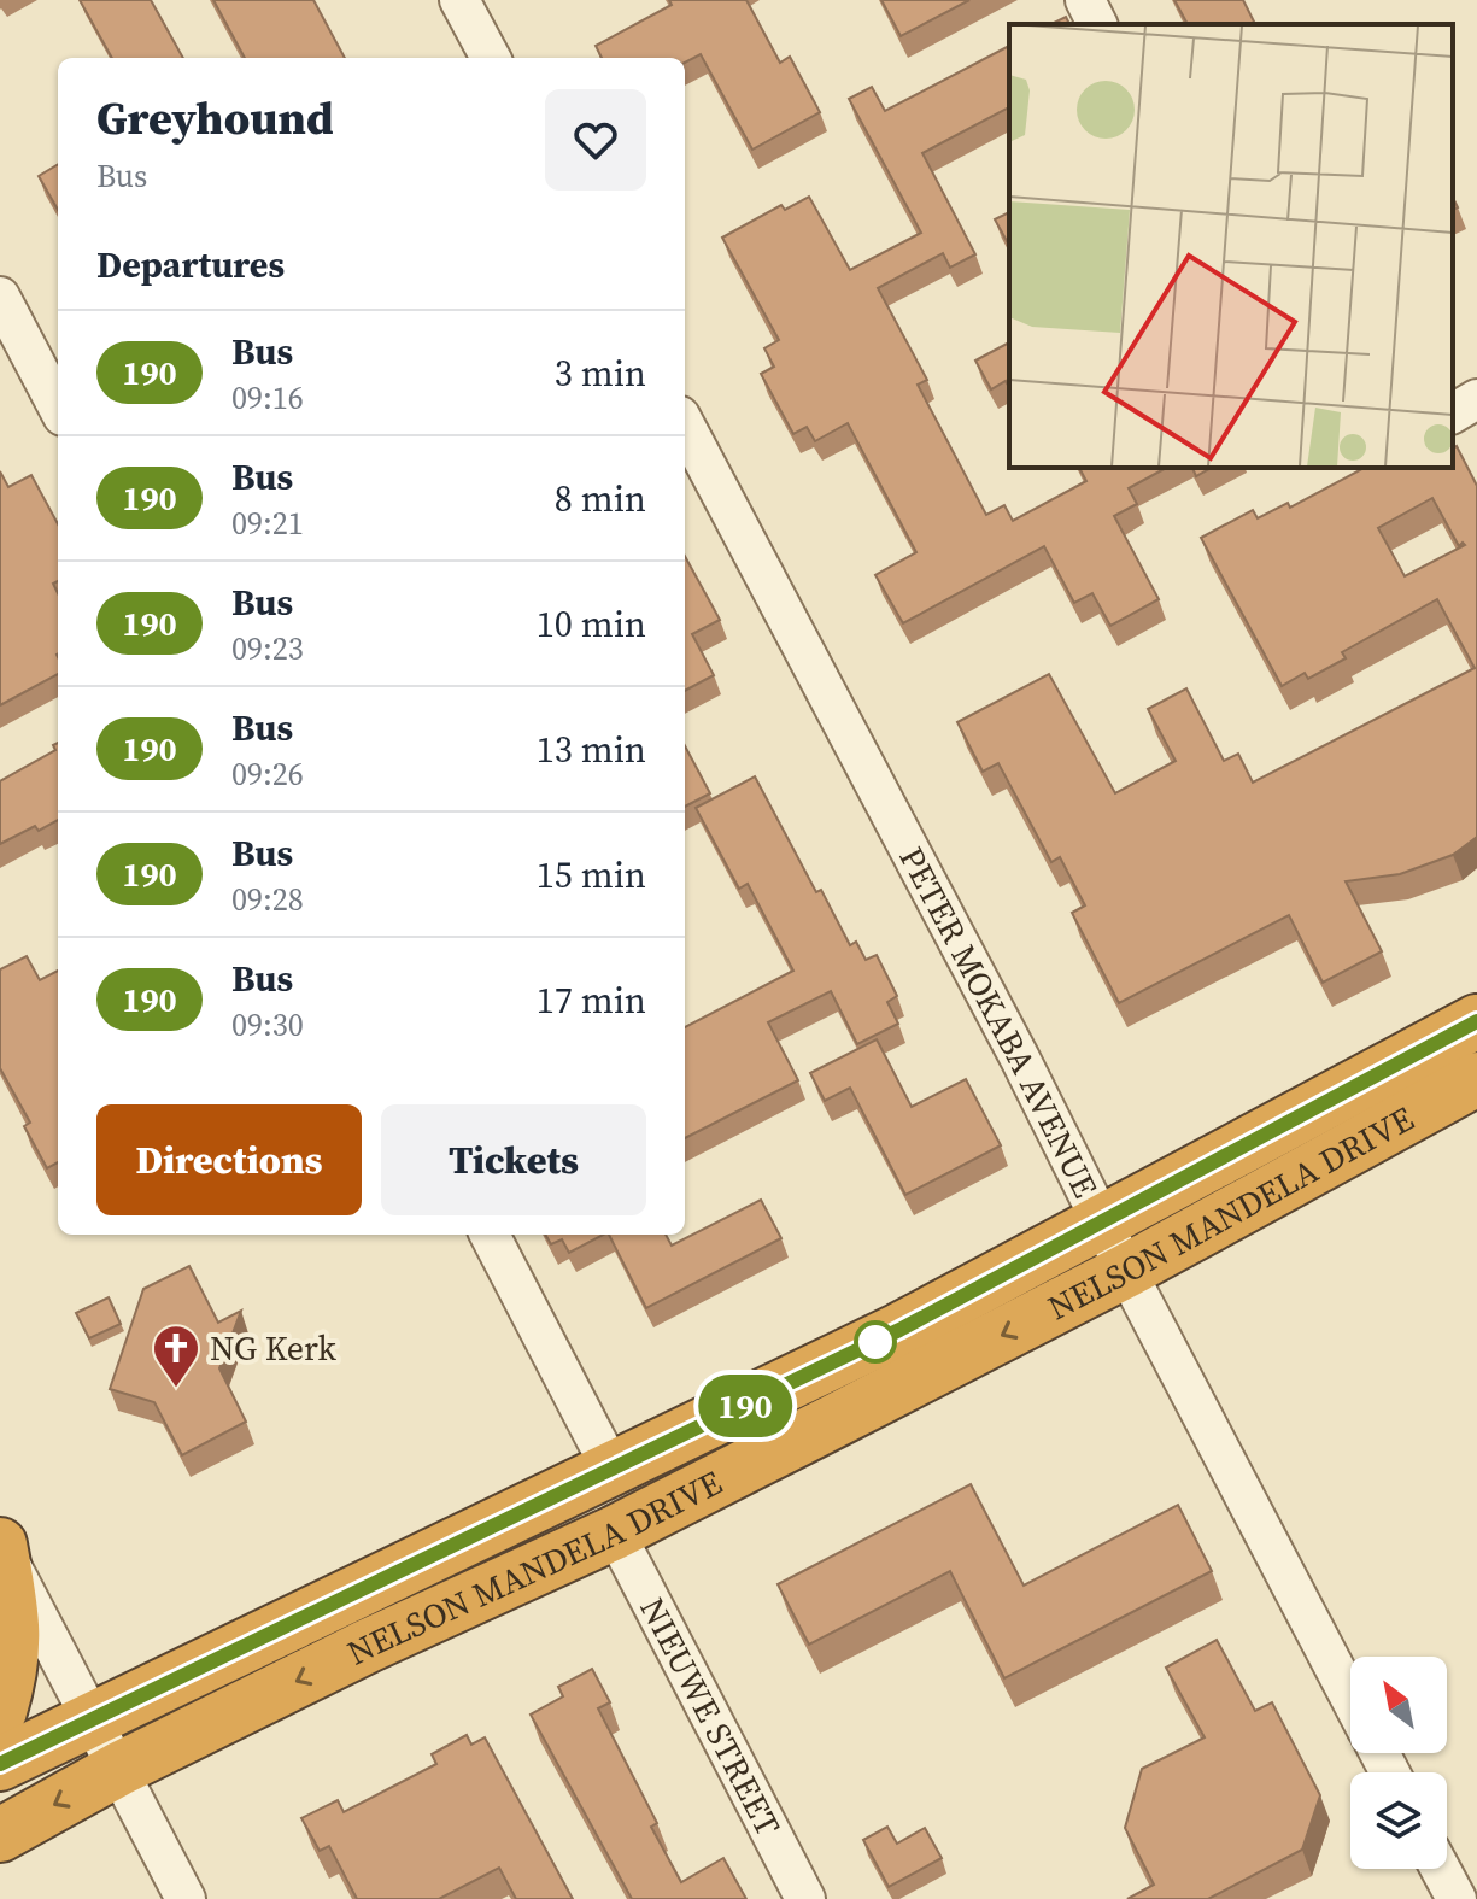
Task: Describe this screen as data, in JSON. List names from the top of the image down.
{
  "streets": {
    "highway": ["NELSON MANDELA DRIVE"],
    "street": ["PETER MOKABA AVENUE", "NIEUWE STREET"]
  },
  "crossings": [
    ["PETER MOKABA AVENUE", "NELSON MANDELA DRIVE"],
    ["NELSON MANDELA DRIVE", "NIEUWE STREET"]
  ],
  "places": {
    "church": ["NG Kerk"]
  },
  "lines": ["bus line 190"],
  "north": "top left",
  "page": {
    "on_map": "190",
    "heading": [
      ["Greyhound", "Bus"],
      "Departures"
    ],
    "list": [
      {
        "mark": "190",
        "name": "Bus",
        "note": "09:16",
        "value": "3 min"
      },
      {
        "mark": "190",
        "name": "Bus",
        "note": "09:21",
        "value": "8 min"
      },
      {
        "mark": "190",
        "name": "Bus",
        "note": "09:23",
        "value": "10 min"
      },
      {
        "mark": "190",
        "name": "Bus",
        "note": "09:26",
        "value": "13 min"
      },
      {
        "mark": "190",
        "name": "Bus",
        "note": "09:28",
        "value": "15 min"
      },
      {
        "mark": "190",
        "name": "Bus",
        "note": "09:30",
        "value": "17 min"
      }
    ],
    "buttons": ["Directions", "Tickets"]
  }
}
